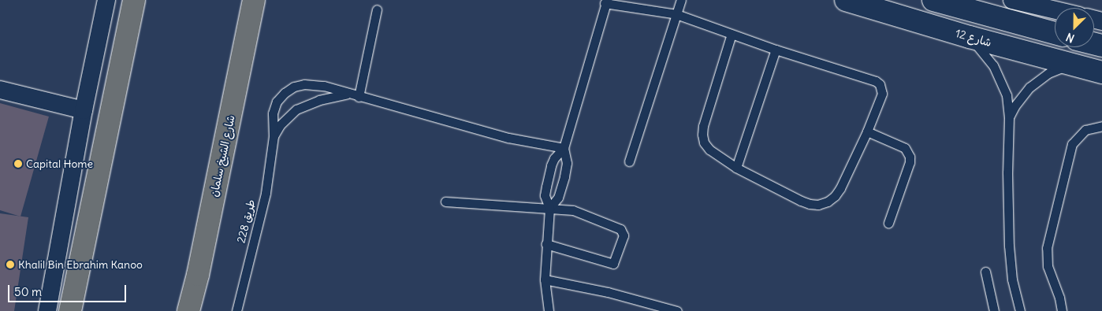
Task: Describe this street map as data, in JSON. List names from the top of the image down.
{
  "streets": {
    "main road": ["شارع الشيخ سلمان"],
    "street": ["شارع 12"],
    "lane": ["طريق 228"]
  },
  "places": ["Capital Home", "Khalil Bin Ebrahim Kanoo"],
  "scale_bar": "50 m",
  "north": "bottom left"
}
